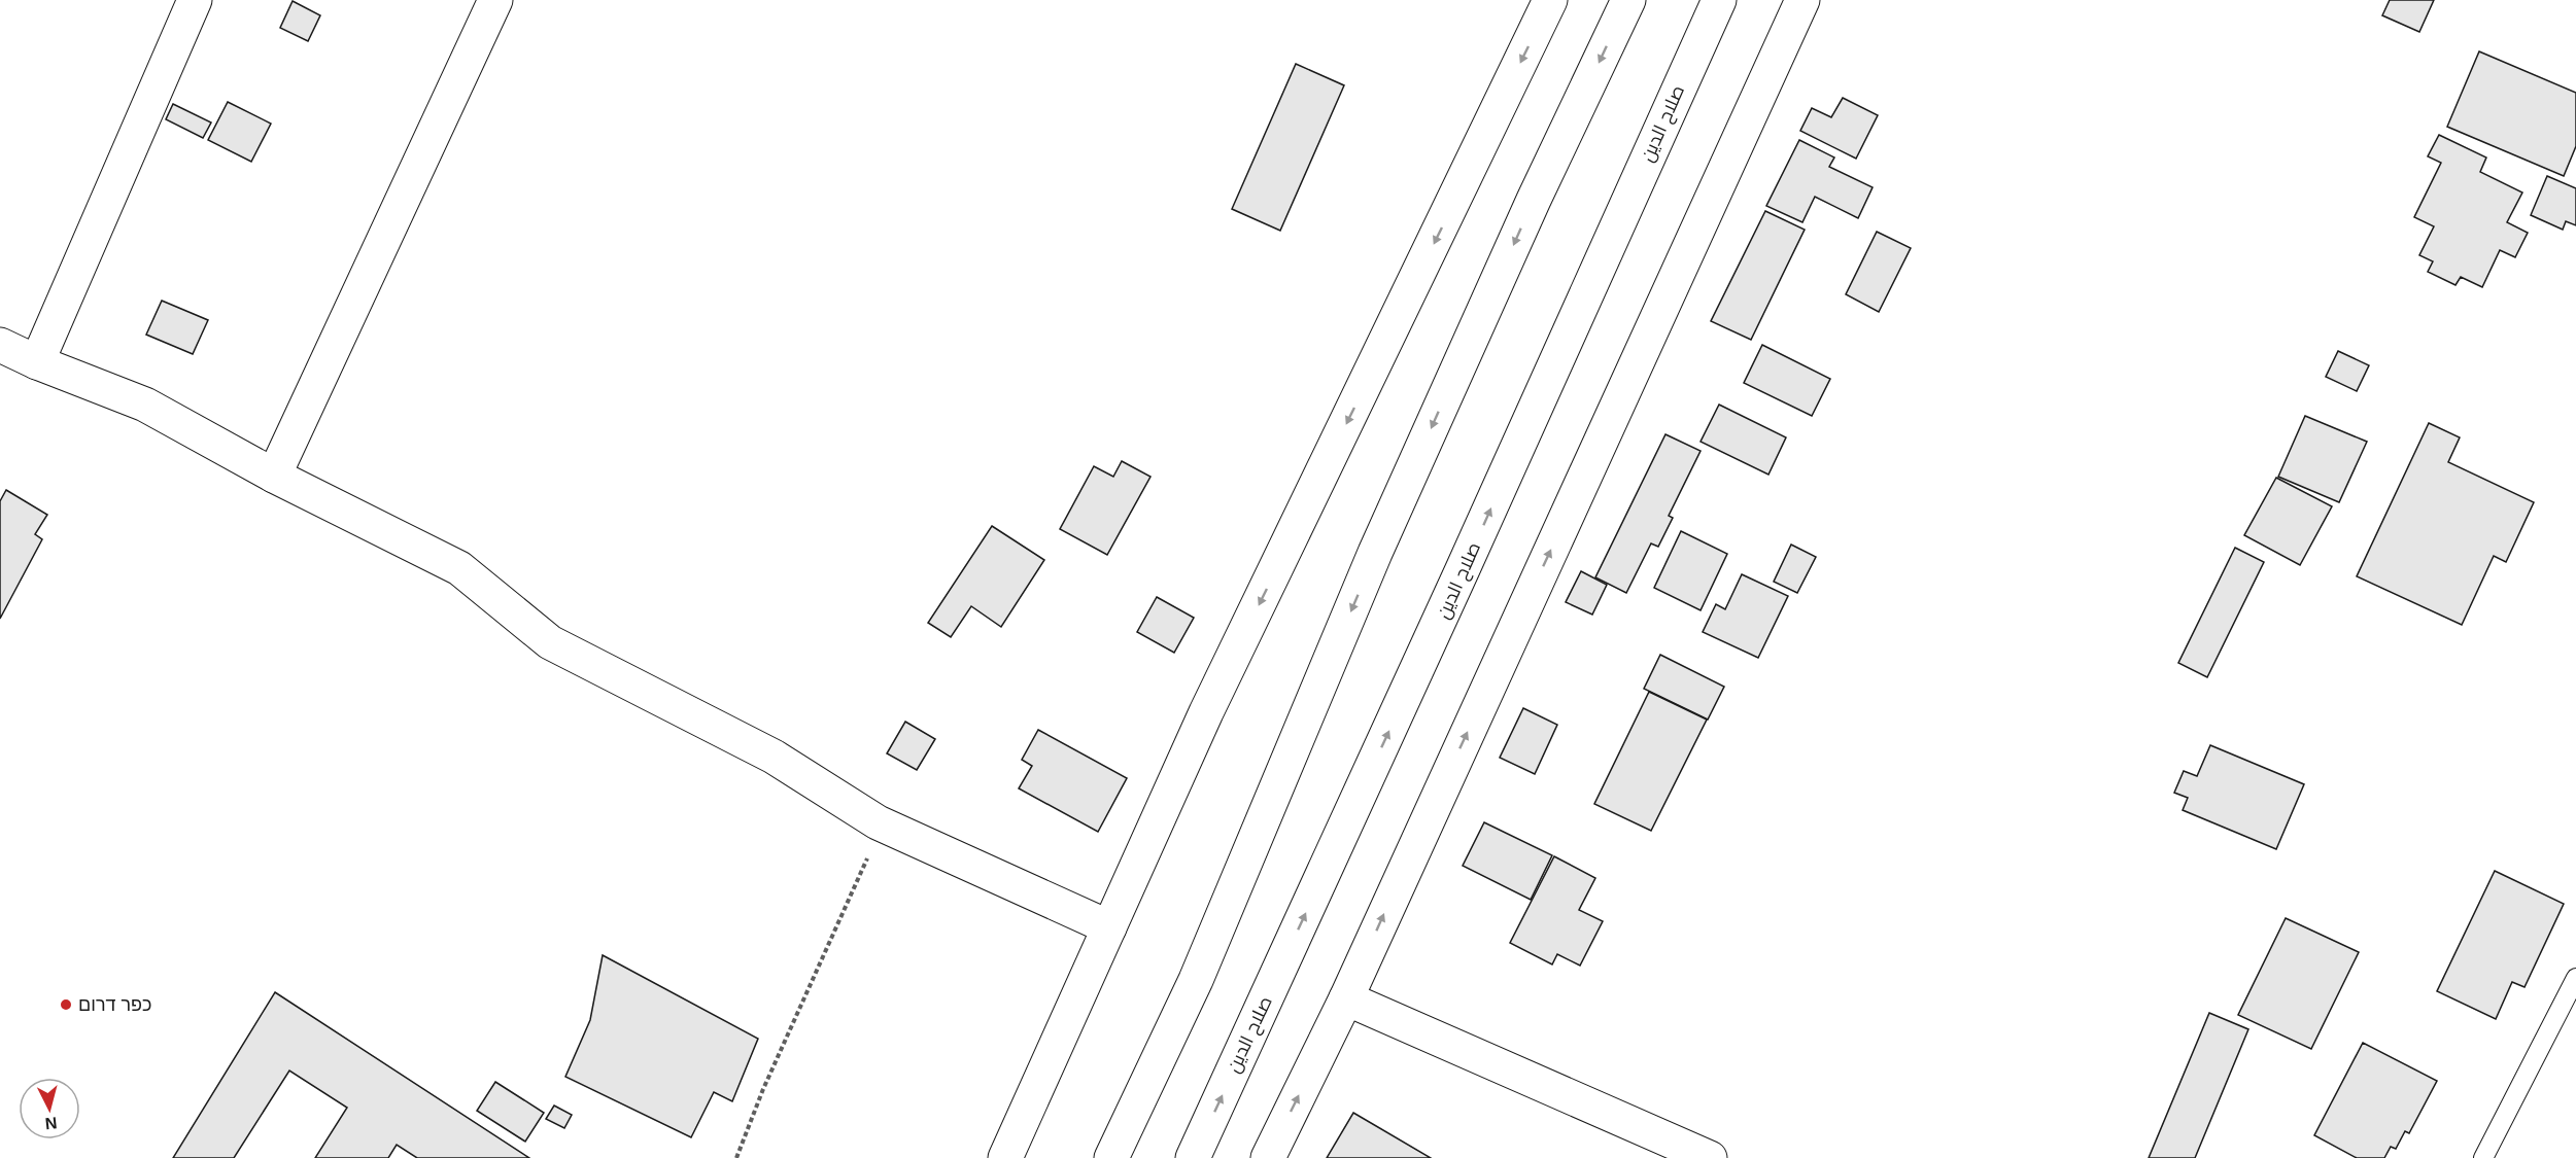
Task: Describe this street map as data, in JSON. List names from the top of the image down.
{
  "streets": {
    "main road": ["صلاح الدين"]
  },
  "places": ["כפר דרום"],
  "north": "bottom"
}
